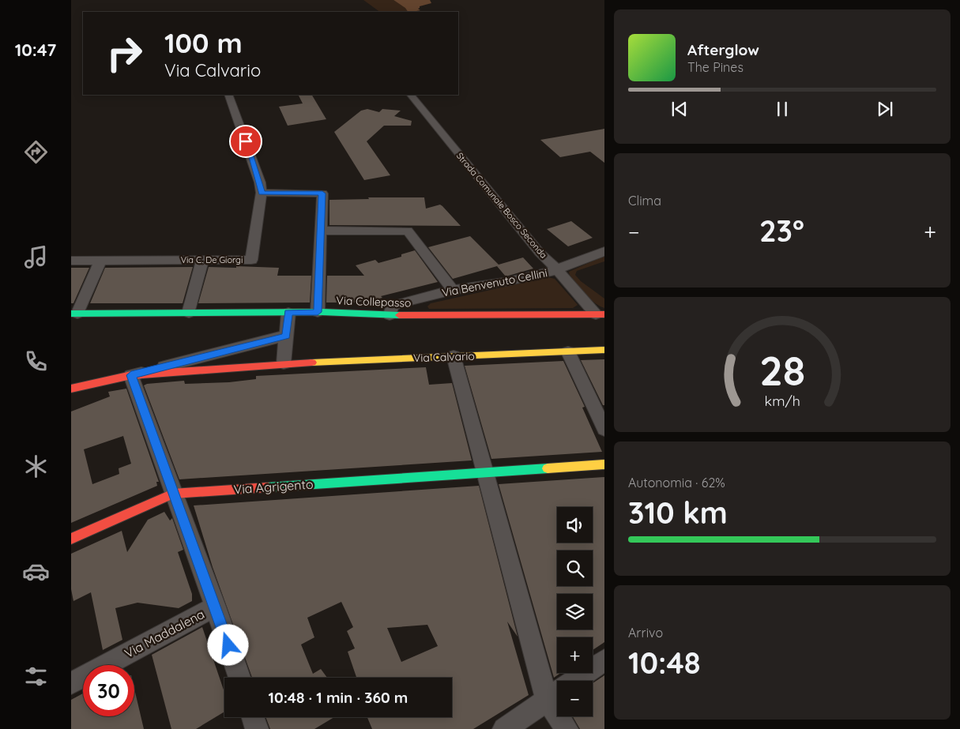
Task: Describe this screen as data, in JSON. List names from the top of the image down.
{
  "streets": {
    "street": [
      "Strada Comunale Bosco Seconda",
      "Via C. De Giorgi",
      "Via Benvenuto Cellini",
      "Via Collepasso",
      "Via Calvario",
      "Via Agrigento",
      "Via Maddalena"
    ]
  },
  "crossings": [
    ["Strada Comunale Bosco Seconda", "Via Benvenuto Cellini"],
    ["Strada Comunale Bosco Seconda", "Via Collepasso"],
    ["Via Benvenuto Cellini", "Via Collepasso"]
  ],
  "page": {
    "tabs": "10:47",
    "turn": ["100 m", "Via Calvario"],
    "song": ["Afterglow", "The Pines"],
    "tile": [
      "Clima",
      ["Autonomia · 62%", "310 km"],
      ["Arrivo", "10:48"]
    ],
    "heat": ["−", "23°", "+"],
    "map_buttons": ["+", "−"],
    "limit": "30",
    "trip": "10:48 · 1 min · 360 m",
    "gauge": ["28", "km/h"]
  }
}
